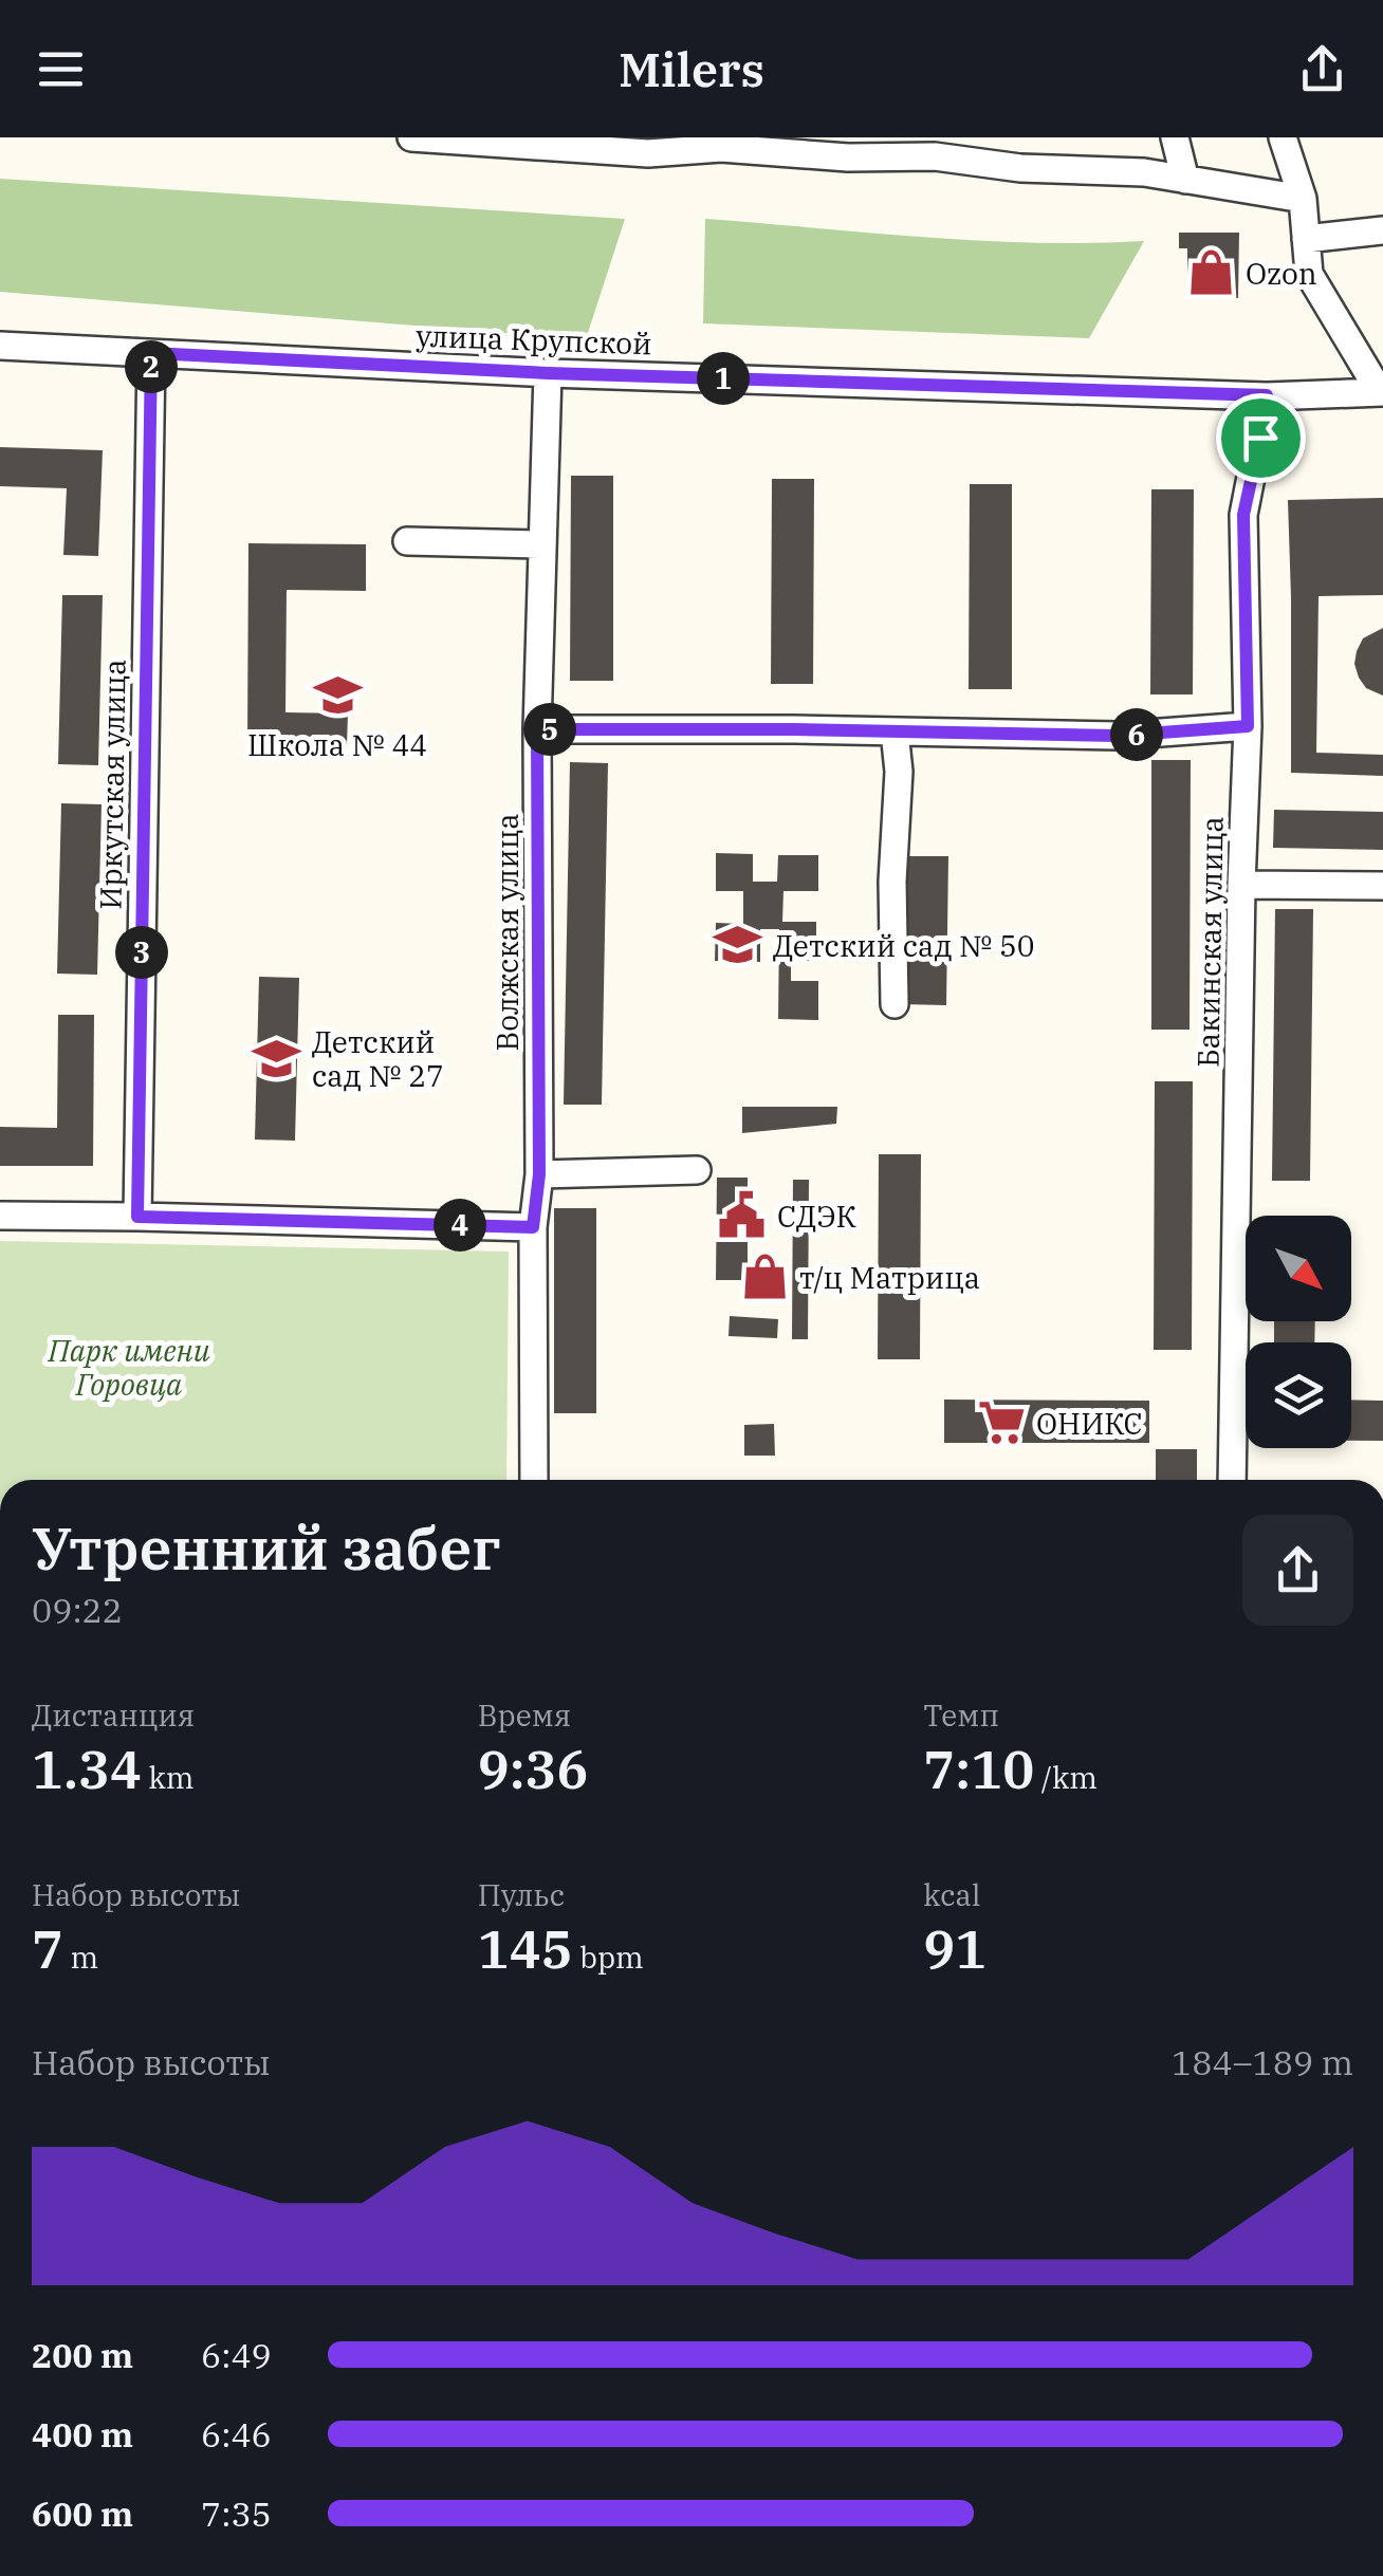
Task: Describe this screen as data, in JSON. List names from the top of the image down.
{
  "streets": {
    "street": [
      "улица Крупской",
      "Иркутская улица",
      "Волжская улица",
      "Бакинская улица"
    ]
  },
  "crossings": [
    ["улица Крупской", "Иркутская улица"],
    ["улица Крупской", "Волжская улица"],
    ["улица Крупской", "Бакинская улица"]
  ],
  "parks": ["Парк имени Горовца"],
  "places": {
    "shop": ["Ozon", "т/ц Матрица"],
    "school or university": ["Школа № 44", "Детский сад № 50", "Детский сад № 27"],
    "public building": ["СДЭК"],
    "supermarket": ["ОНИКС"]
  },
  "north": "bottom right",
  "page": {
    "header": "Milers",
    "pins": [
      "2",
      "1",
      "5",
      "6",
      "3",
      "4"
    ],
    "heading": ["Утренний забег", "09:22"],
    "stats": [
      ["Дистанция", "1.34 km"],
      ["Время", "9:36"],
      ["Темп", "7:10 /km"],
      ["Набор высоты", "7 m"],
      ["Пульс", "145 bpm"],
      ["kcal", "91"]
    ],
    "chart": ["Набор высоты", "184–189 m"],
    "list": [
      {
        "name": "200 m",
        "note": "6:49"
      },
      {
        "name": "400 m",
        "note": "6:46"
      },
      {
        "name": "600 m",
        "note": "7:35"
      }
    ]
  }
}
